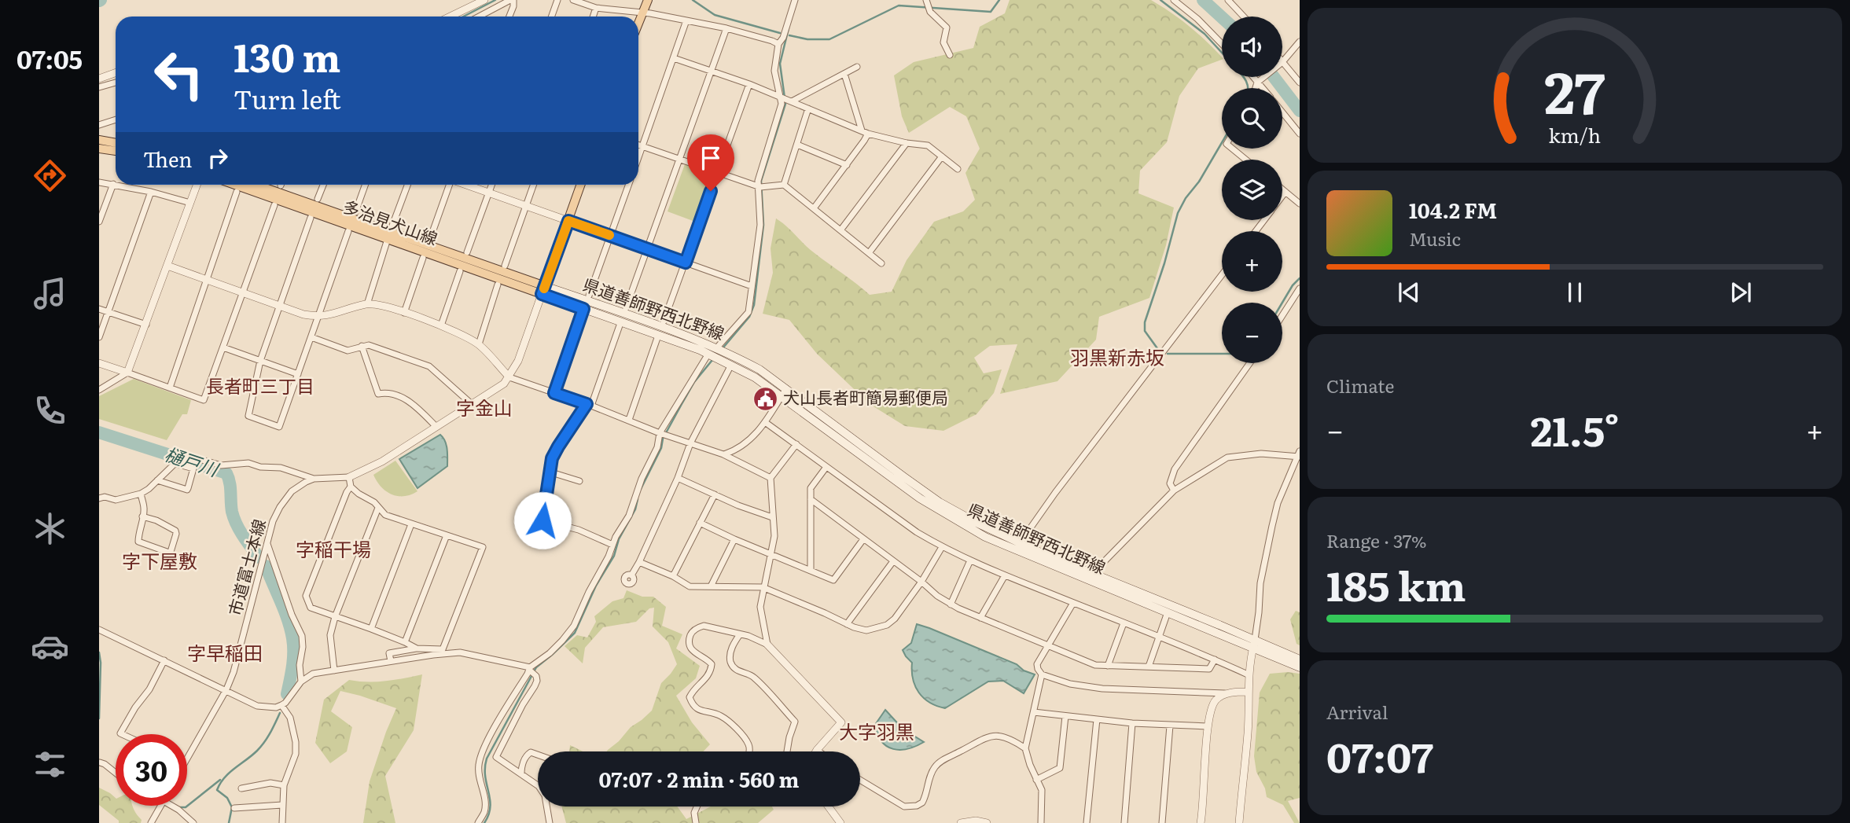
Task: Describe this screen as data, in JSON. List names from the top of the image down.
{
  "streets": {
    "main road": ["多治見犬山線", "県道善師野西北野線"],
    "street": ["市道富士本線"]
  },
  "crossings": [
    ["多治見犬山線", "県道善師野西北野線"]
  ],
  "districts": [
    "羽黒新赤坂",
    "長者町三丁目",
    "字金山",
    "字稲干場",
    "字下屋敷",
    "字早稲田",
    "大字羽黒"
  ],
  "water": ["樋戸川"],
  "places": {
    "public building": ["犬山長者町簡易郵便局"]
  },
  "page": {
    "tabs": "07:05",
    "map_buttons": ["+", "−"],
    "turn": ["130 m", "Turn left"],
    "then": "Then",
    "song": ["104.2 FM", "Music"],
    "tile": [
      "Climate",
      ["Range · 37%", "185 km"],
      ["Arrival", "07:07"]
    ],
    "heat": ["−", "21.5°", "+"],
    "limit": "30",
    "trip": "07:07 · 2 min · 560 m",
    "gauge": ["27", "km/h"]
  }
}
